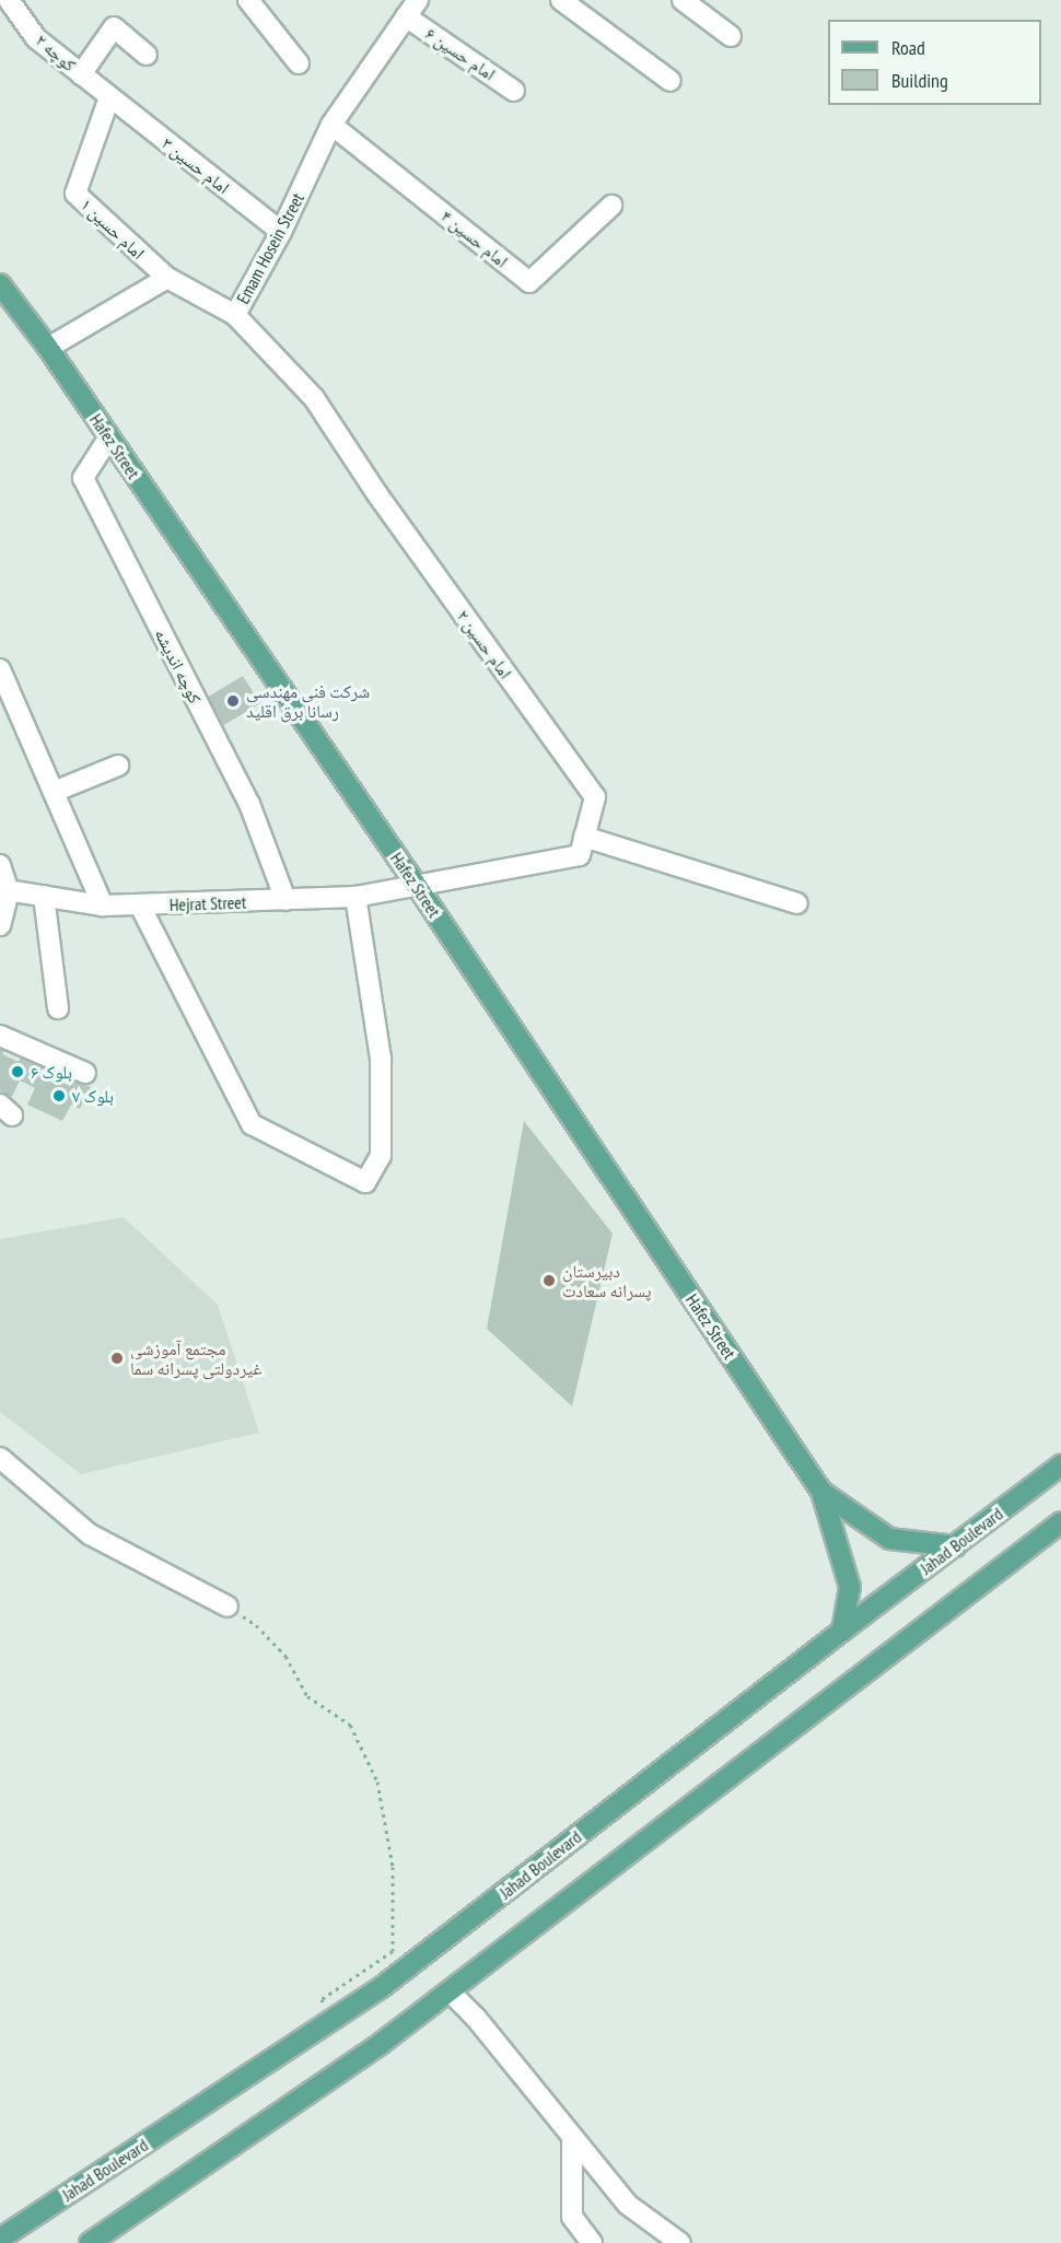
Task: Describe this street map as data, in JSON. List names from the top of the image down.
{
  "streets": {
    "main road": ["Hafez Street", "Jahad Boulevard"],
    "street": [
      "کوچه ۲",
      "امام حسین ۶",
      "امام حسین ۳",
      "امام حسین ۱",
      "امام حسین ۴",
      "Emam Hosein Street",
      "امام حسین ۲",
      "کوچه اندیشه",
      "Hejrat Street"
    ]
  },
  "crossings": [
    ["کوچه ۲", "امام حسین ۳"],
    ["کوچه ۲", "امام حسین ۱"],
    ["امام حسین ۶", "Emam Hosein Street"],
    ["امام حسین ۳", "امام حسین ۱"],
    ["امام حسین ۳", "Emam Hosein Street"],
    ["امام حسین ۱", "Emam Hosein Street"],
    ["امام حسین ۴", "Emam Hosein Street"],
    ["Emam Hosein Street", "امام حسین ۲"],
    ["Hafez Street", "امام حسین ۲"],
    ["Hafez Street", "کوچه اندیشه"],
    ["Hafez Street", "Hejrat Street"],
    ["امام حسین ۲", "Hejrat Street"],
    ["کوچه اندیشه", "Hejrat Street"]
  ],
  "places": [
    "شرکت فنی مهندسی رسانا برق اقلید",
    "بلوک ۶",
    "بلوک ۷",
    "دبیرستان پسرانه سعادت",
    "مجتمع آموزشی غیردولتی پسرانه سما"
  ],
  "legend": ["Road", "Building"]
}
